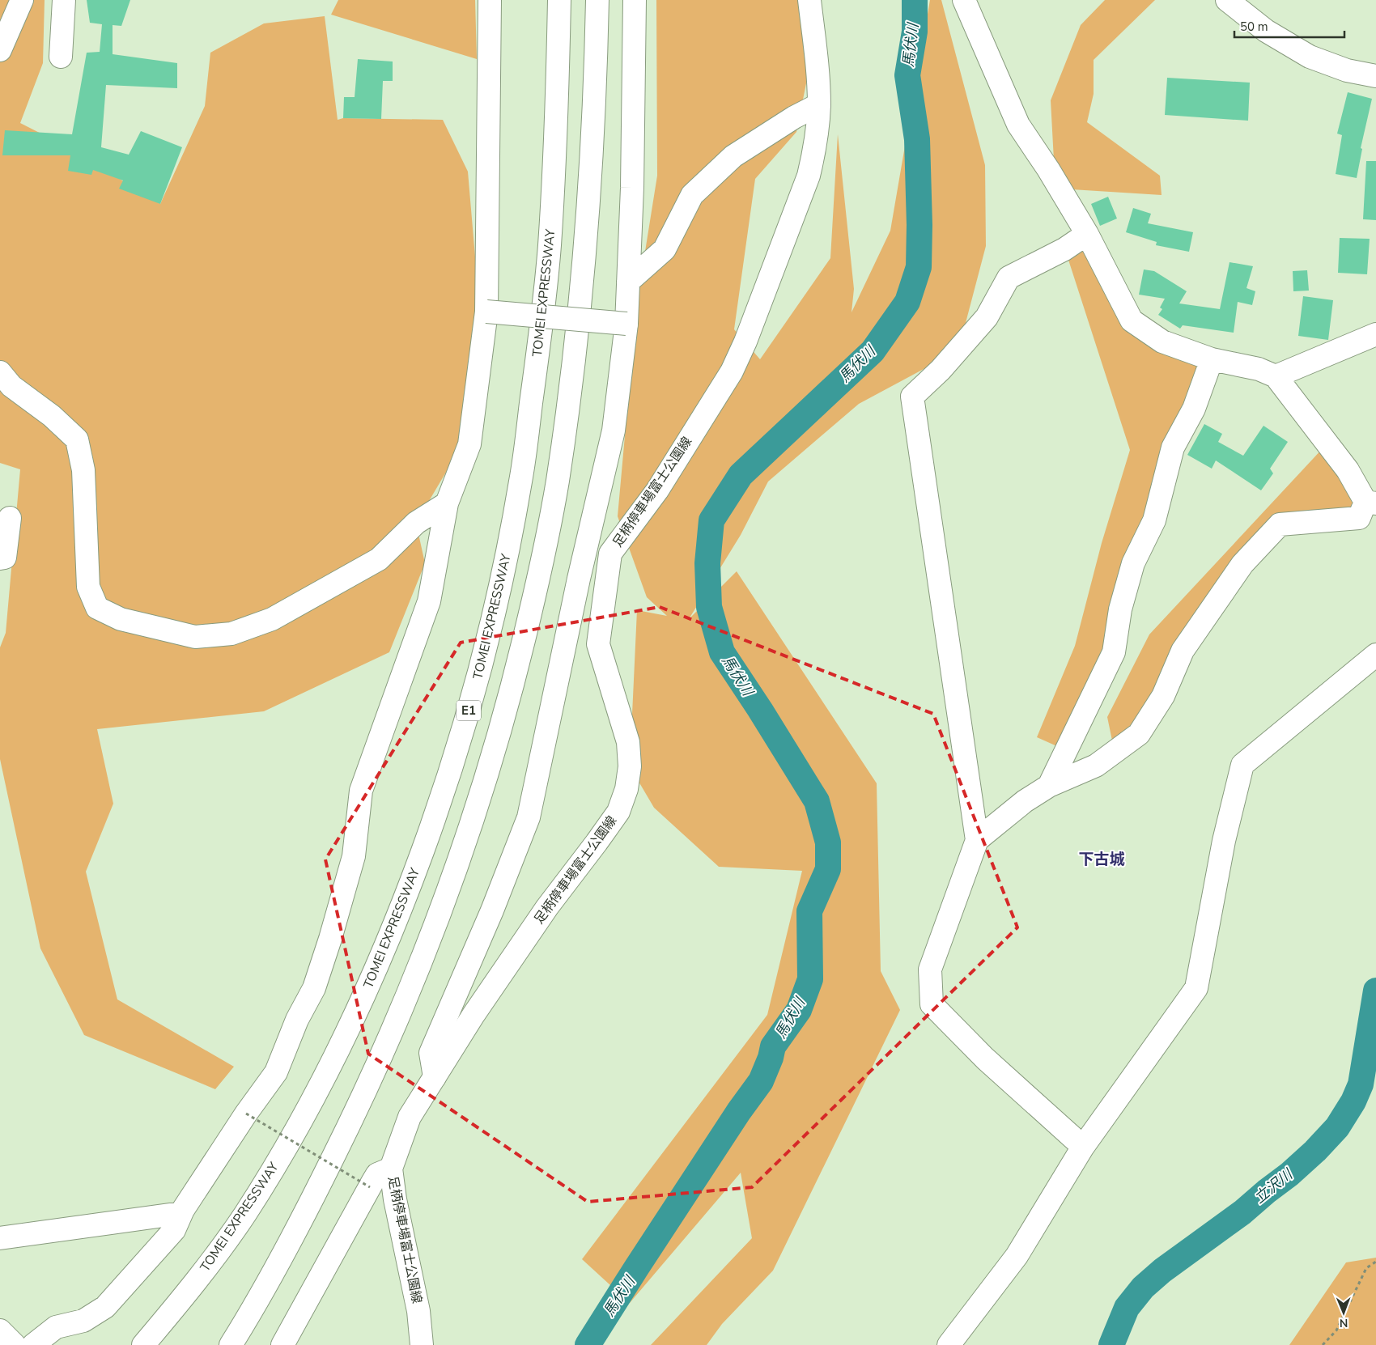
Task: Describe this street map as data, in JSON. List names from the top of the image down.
{
  "streets": {
    "main road": ["TOMEI EXPRESSWAY", "足柄停車場富士公園線", "E1"]
  },
  "districts": ["下古城"],
  "water": ["馬伏川", "立沢川"],
  "scale_bar": "50 m",
  "north": "bottom"
}
